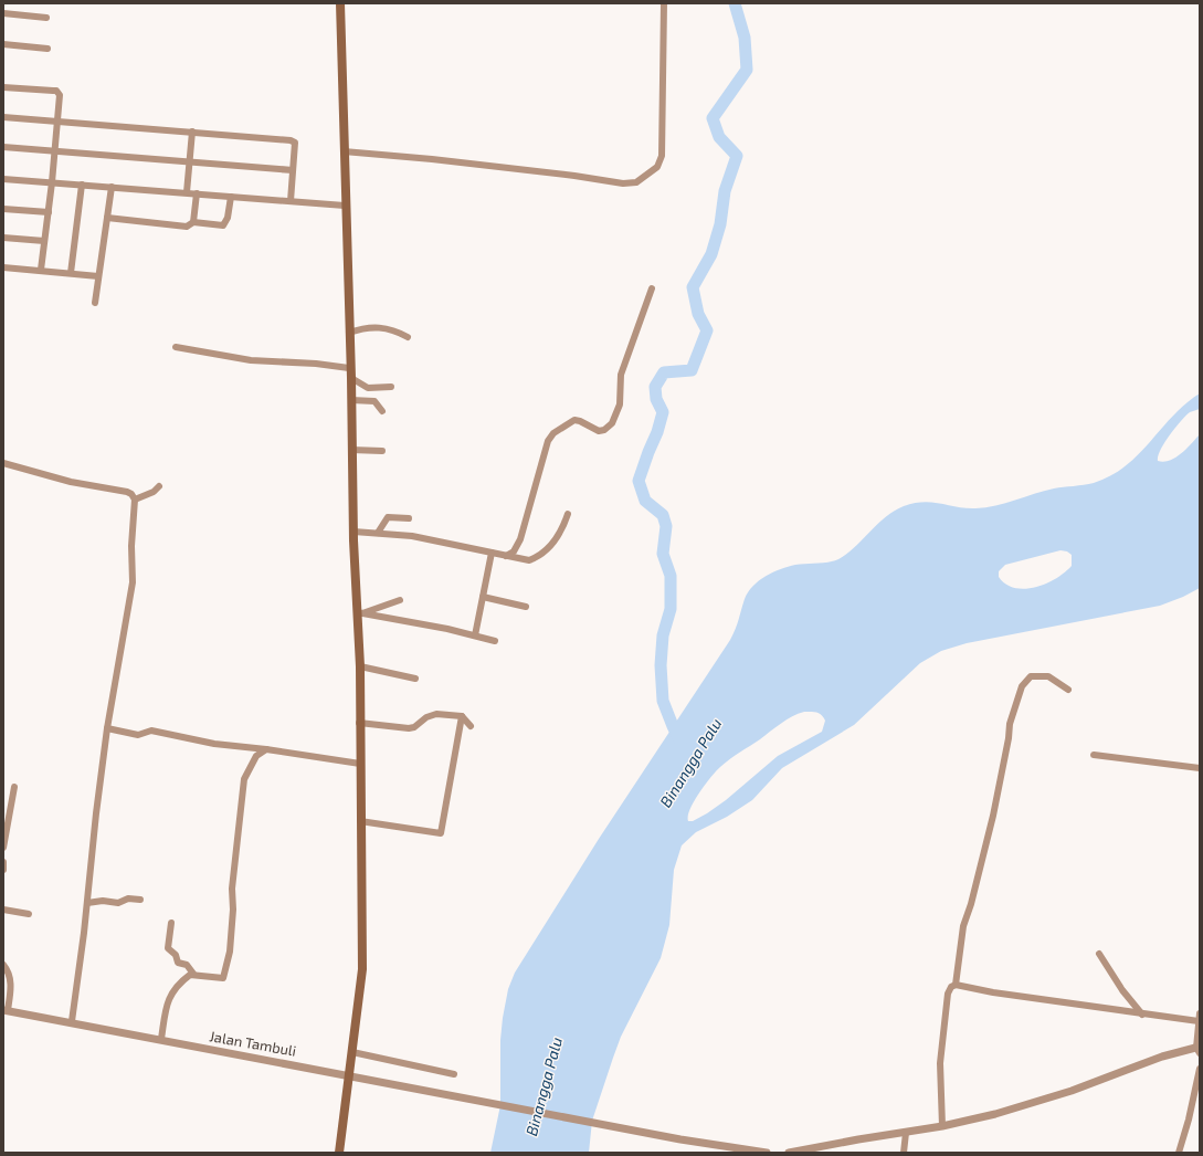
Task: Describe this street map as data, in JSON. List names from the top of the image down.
{
  "streets": {
    "street": ["Jalan Tambuli"]
  },
  "water": ["Binangga Palu"]
}
